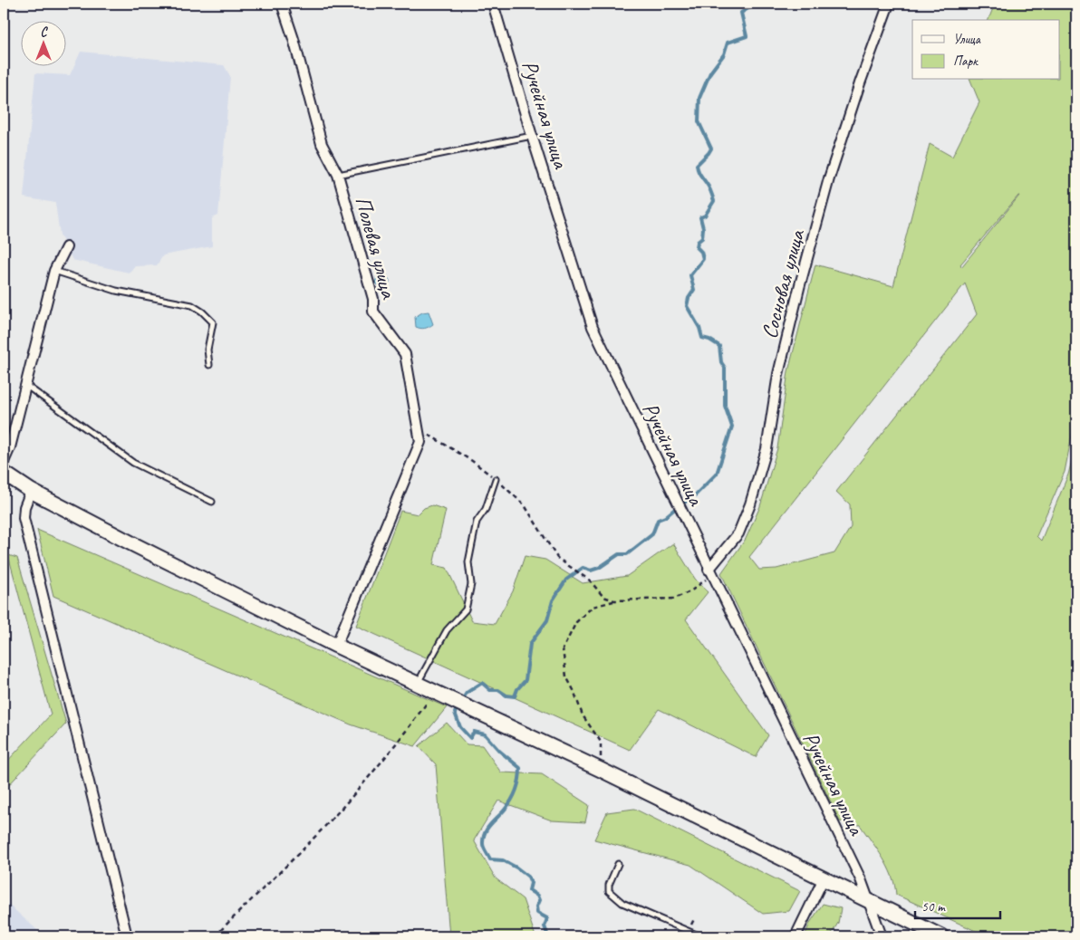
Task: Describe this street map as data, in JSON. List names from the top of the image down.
{
  "streets": {
    "street": ["Ручейная улица", "Полевая улица", "Сосновая улица"]
  },
  "crossings": [
    ["Ручейная улица", "Сосновая улица"]
  ],
  "legend": ["Улица", "Парк"],
  "scale_bar": "50 m",
  "north": "top"
}
